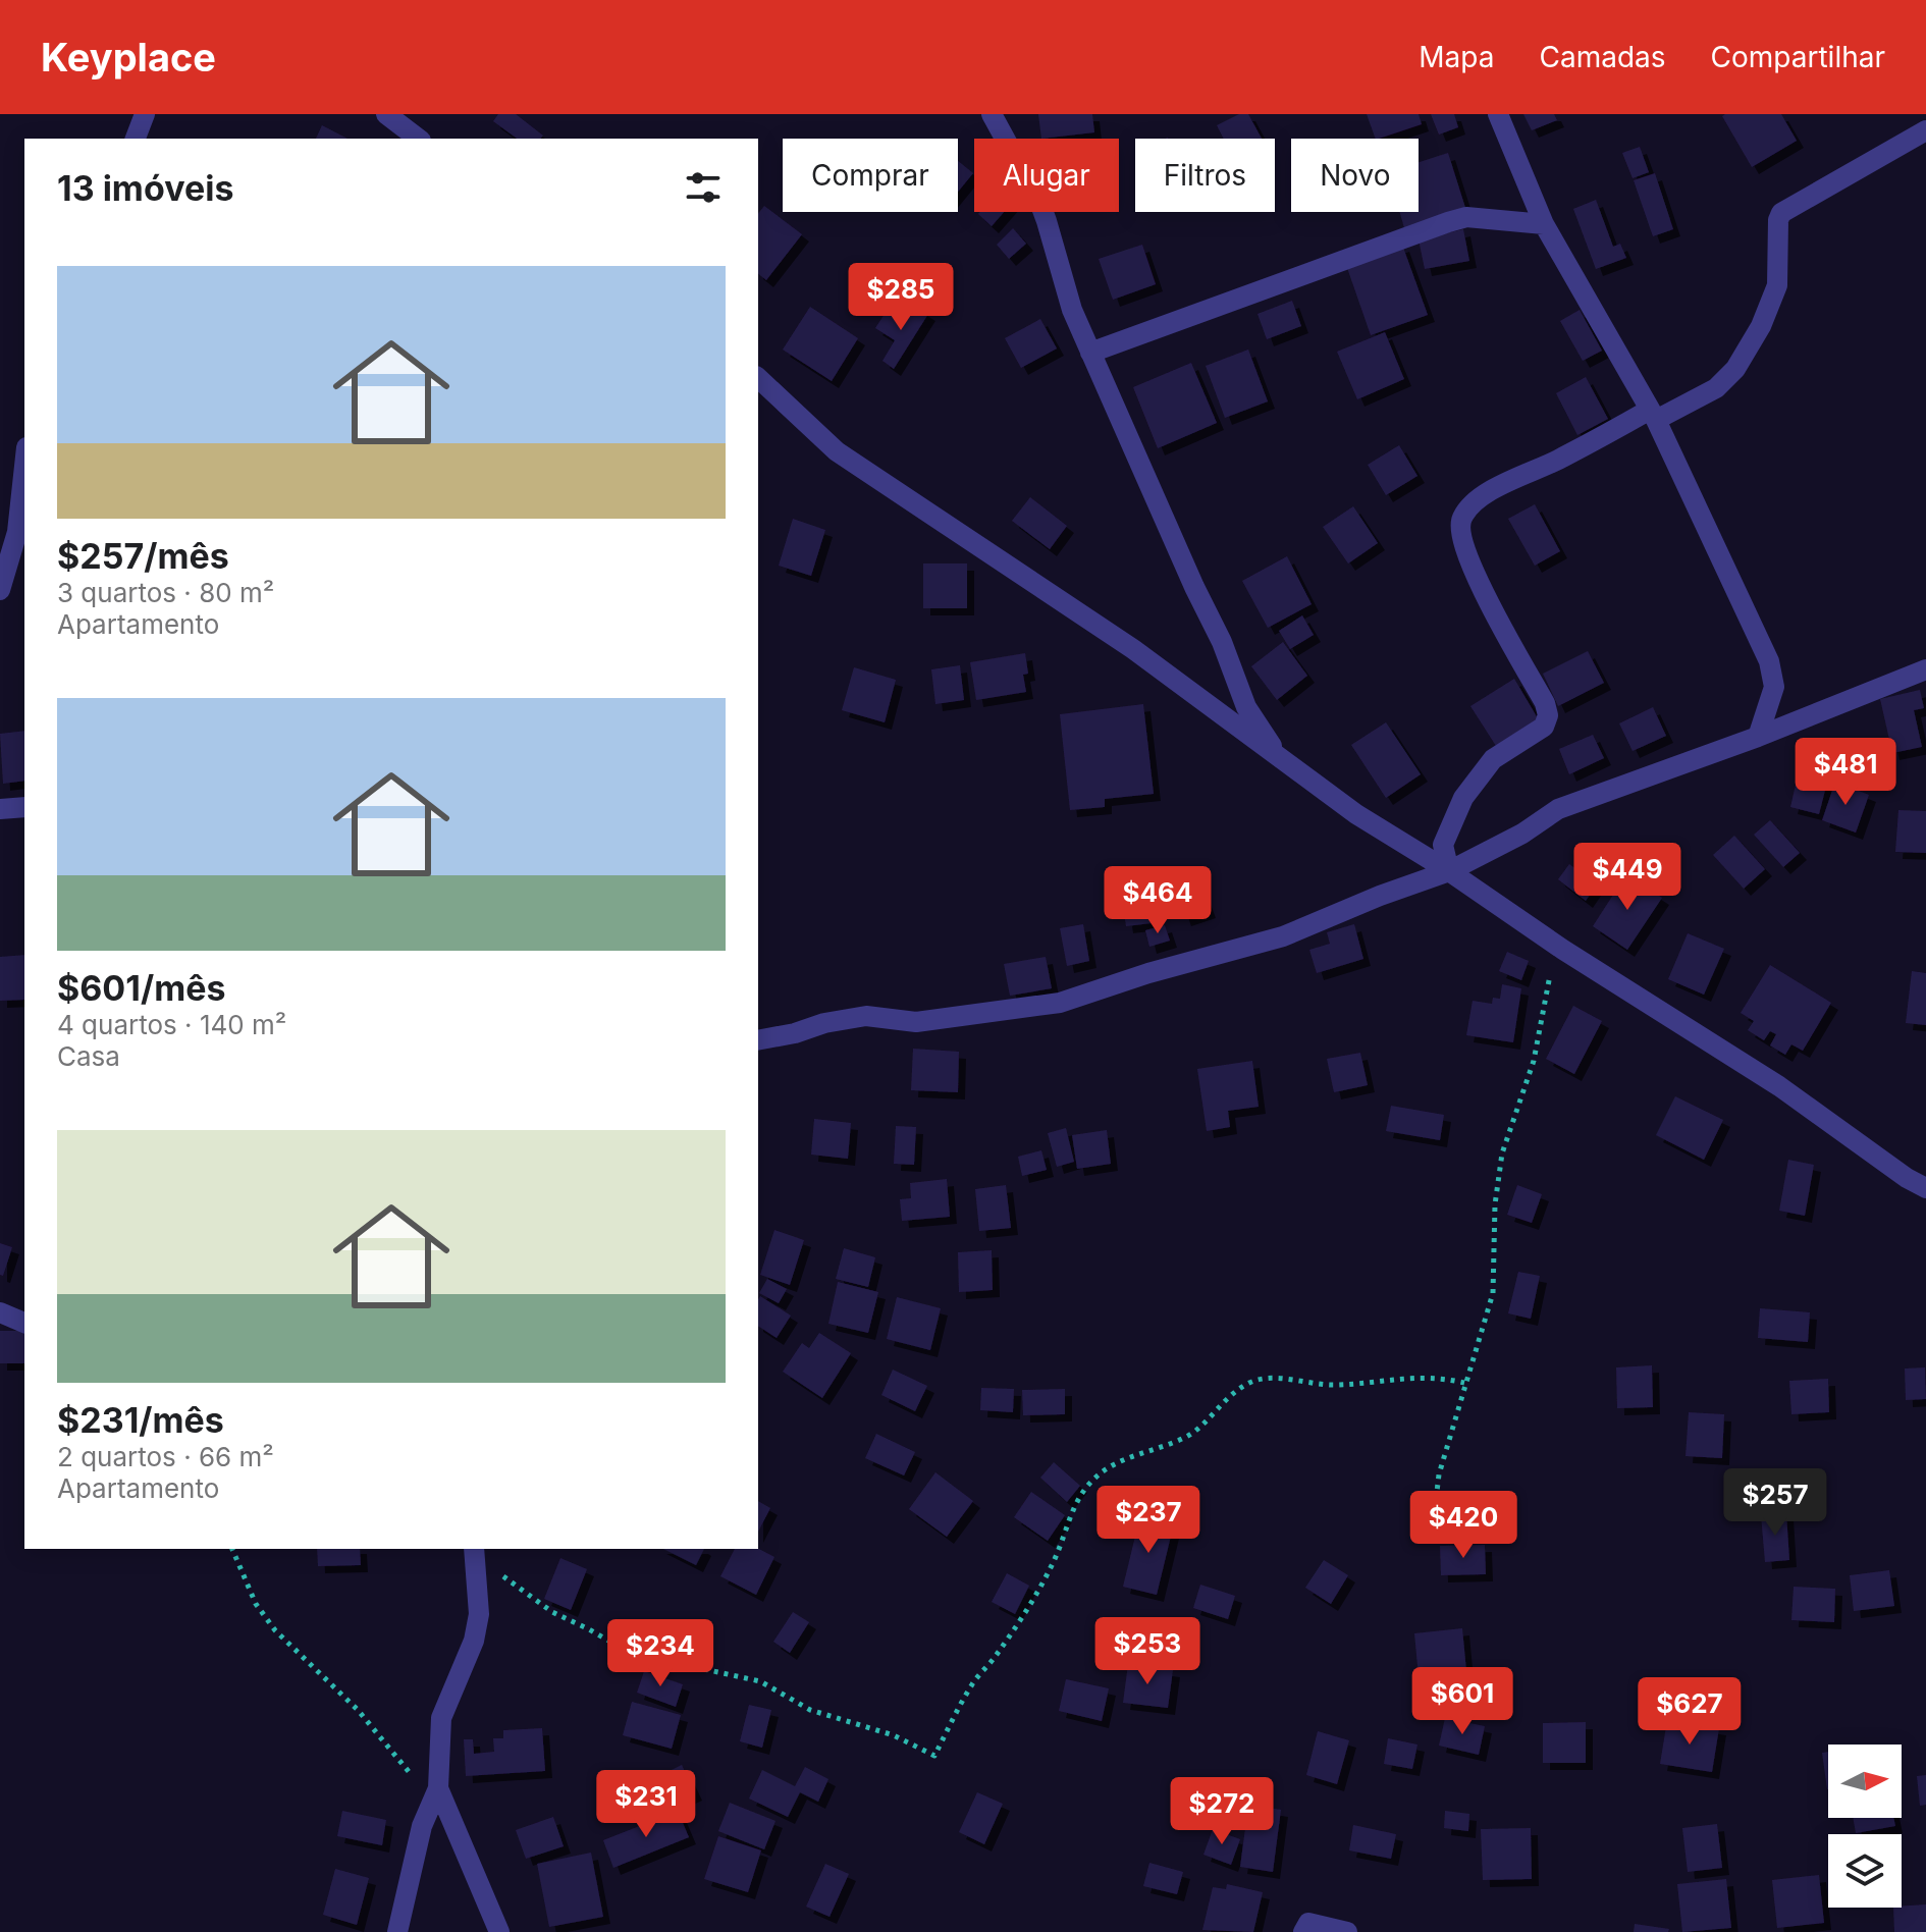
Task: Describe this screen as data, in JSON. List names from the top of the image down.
{
  "north": "right",
  "page": {
    "header": "Keyplace",
    "nav": ["Mapa", "Camadas", "Compartilhar"],
    "chip": [
      "Comprar",
      "Alugar",
      "Filtros",
      "Novo"
    ],
    "heading": "13 imóveis",
    "list": [
      {
        "name": "$257/mês",
        "note": "3 quartos · 80 m² · Apartamento"
      },
      {
        "name": "$601/mês",
        "note": "4 quartos · 140 m² · Casa"
      },
      {
        "name": "$231/mês",
        "note": "2 quartos · 66 m² · Apartamento"
      }
    ],
    "price": [
      "$285",
      "$481",
      "$449",
      "$464",
      "$257",
      "$237",
      "$420",
      "$253",
      "$234",
      "$601",
      "$627",
      "$231",
      "$272"
    ]
  }
}
